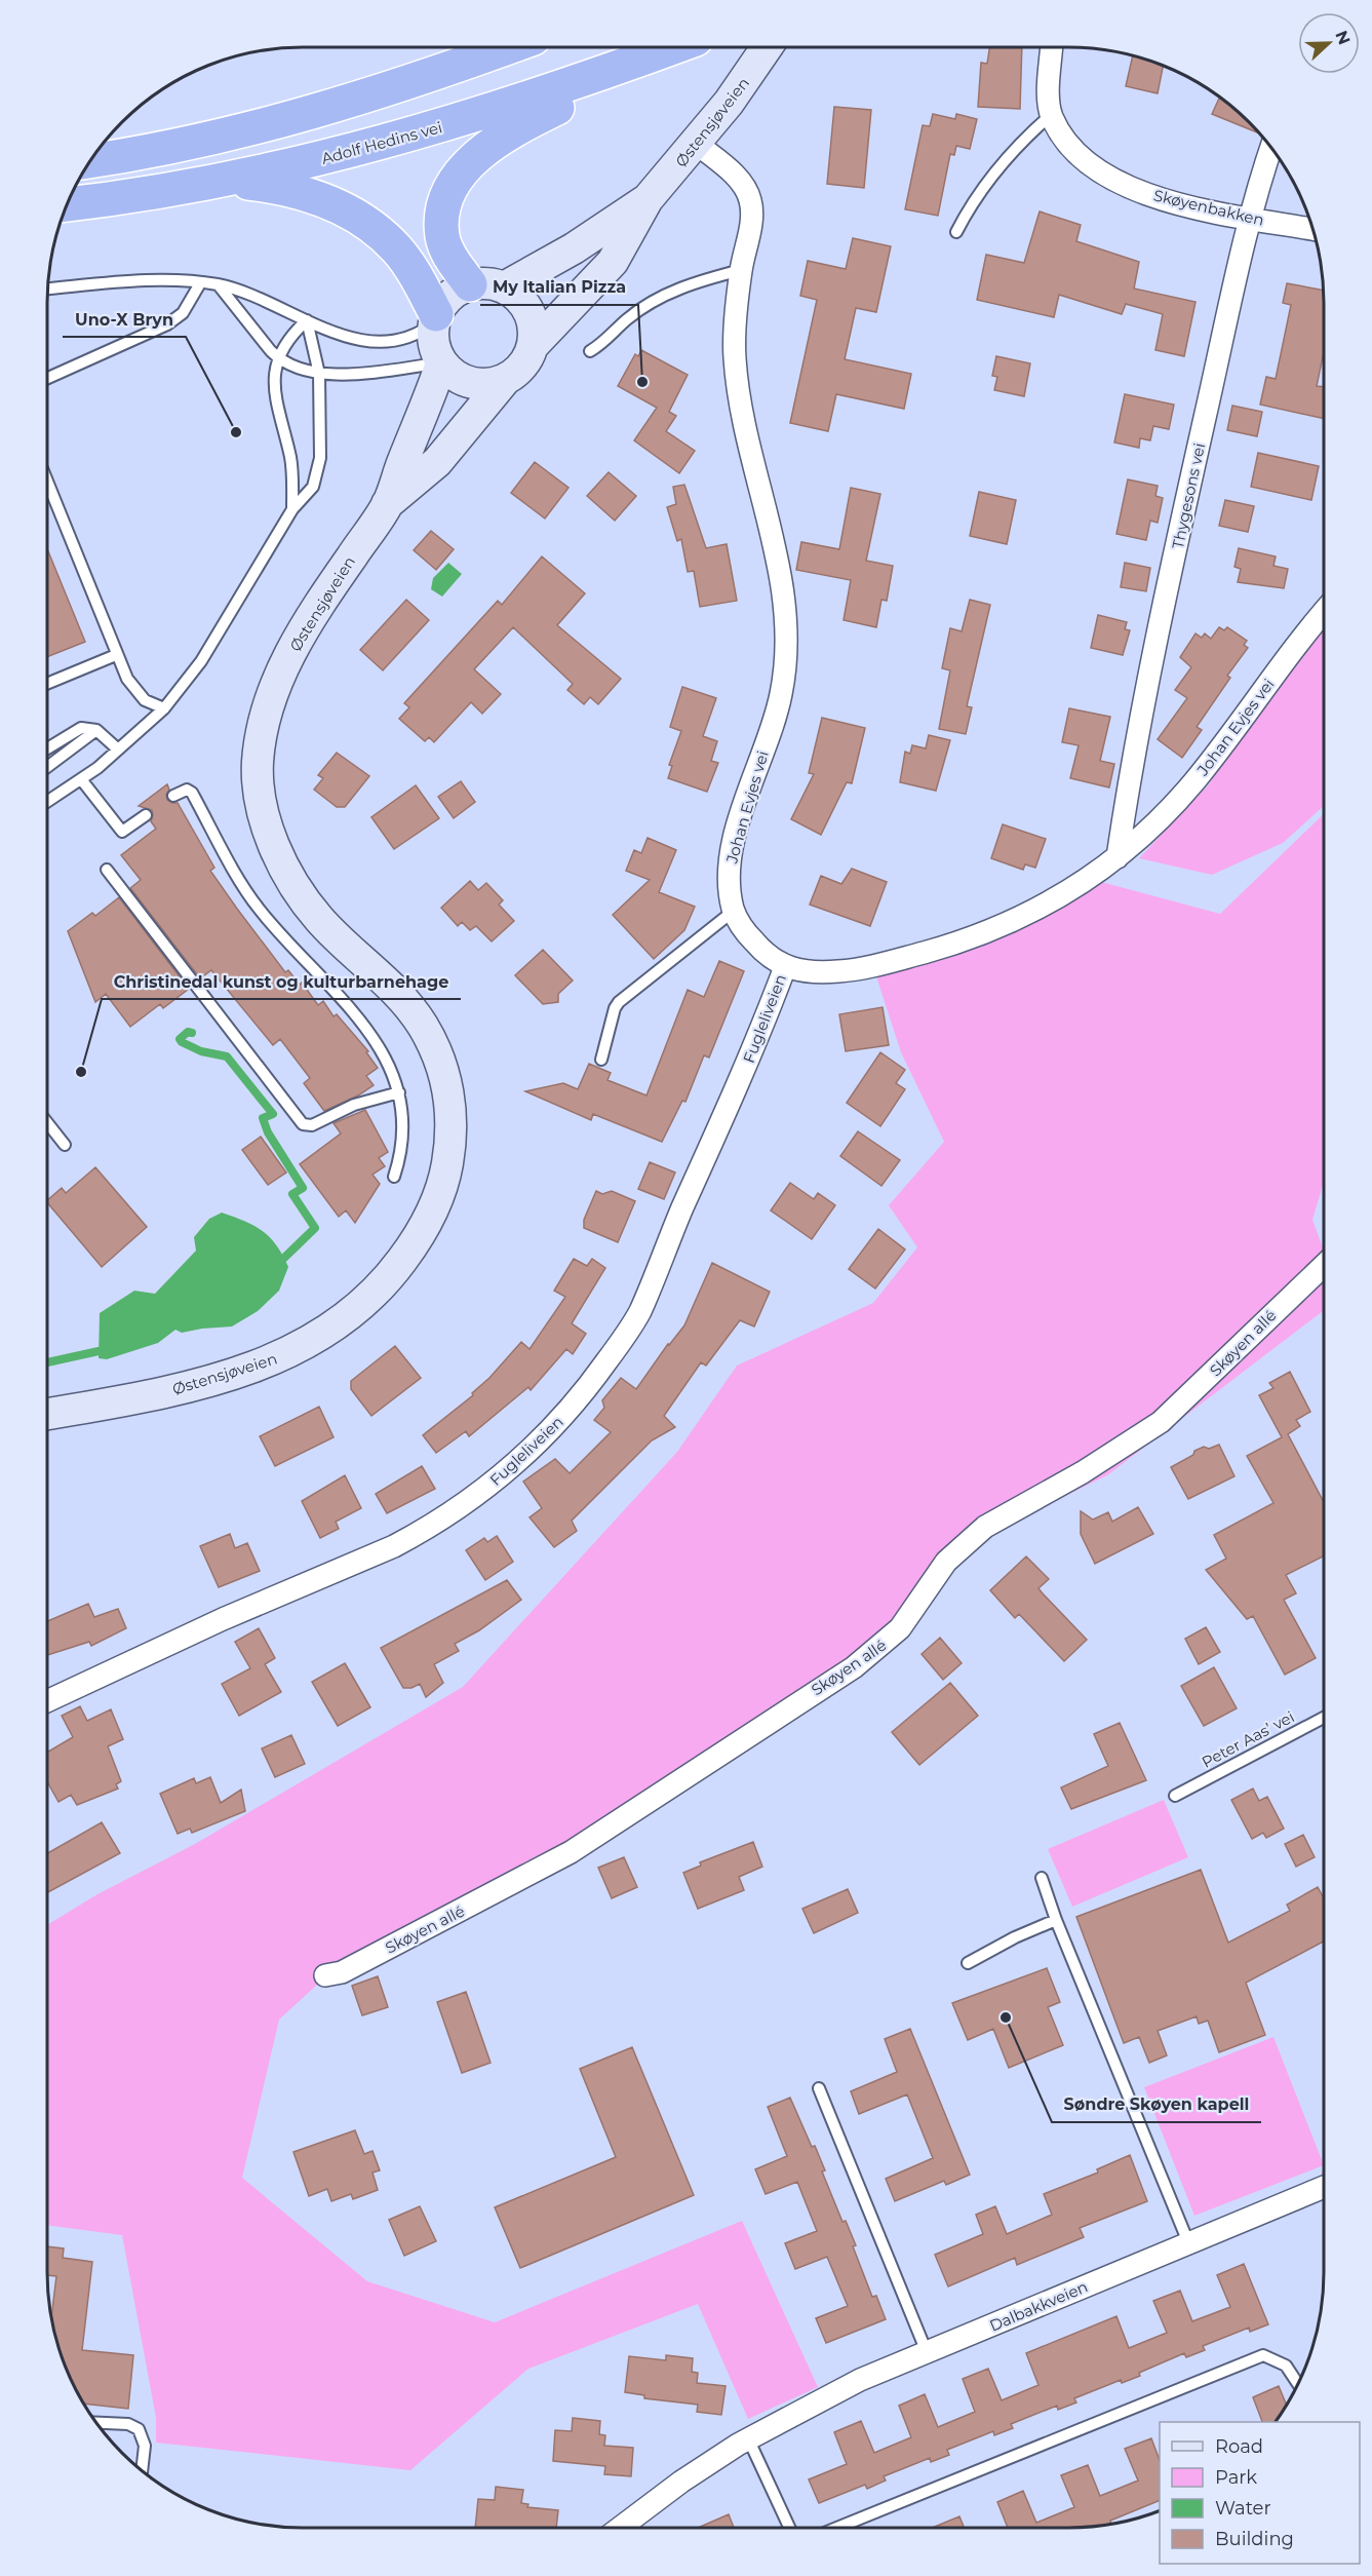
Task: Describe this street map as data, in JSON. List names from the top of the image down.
{
  "streets": {
    "highway": ["Adolf Hedins vei"],
    "main road": ["Østensjøveien"],
    "street": [
      "Skøyenbakken",
      "Thygesons vei",
      "Johan Evjes vei",
      "Fugleliveien",
      "Skøyen allé",
      "Dalbakkveien"
    ],
    "lane": ["Peter Aas’ vei"]
  },
  "crossings": [
    ["Østensjøveien", "Johan Evjes vei"],
    ["Skøyenbakken", "Thygesons vei"],
    ["Thygesons vei", "Johan Evjes vei"],
    ["Johan Evjes vei", "Fugleliveien"]
  ],
  "places": [
    "My Italian Pizza",
    "Uno-X Bryn",
    "Christinedal kunst og kulturbarnehage",
    "Søndre Skøyen kapell"
  ],
  "legend": [
    "Road",
    "Park",
    "Water",
    "Building"
  ],
  "north": "right"
}
